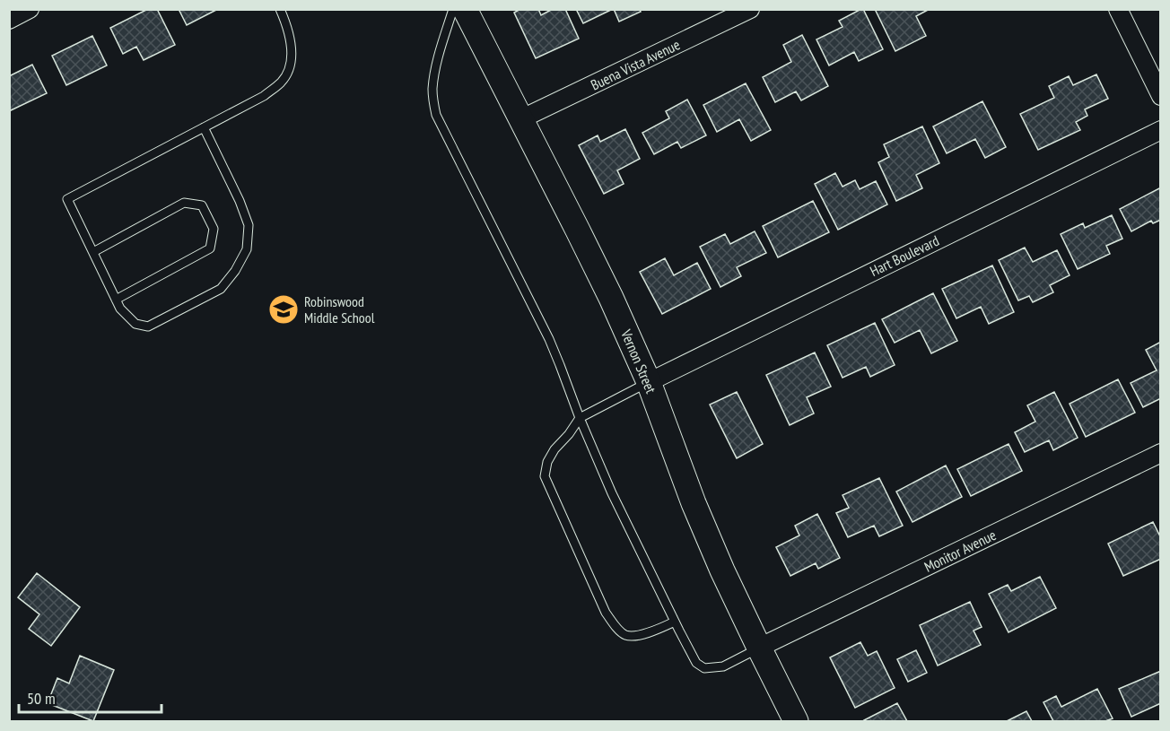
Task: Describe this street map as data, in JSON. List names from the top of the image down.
{
  "streets": {
    "street": [
      "Buena Vista Avenue",
      "Hart Boulevard",
      "Vernon Street",
      "Monitor Avenue"
    ]
  },
  "crossings": [
    ["Buena Vista Avenue", "Vernon Street"],
    ["Hart Boulevard", "Vernon Street"],
    ["Vernon Street", "Monitor Avenue"]
  ],
  "places": {
    "school or university": ["Robinswood Middle School"]
  },
  "scale_bar": "50 m"
}
